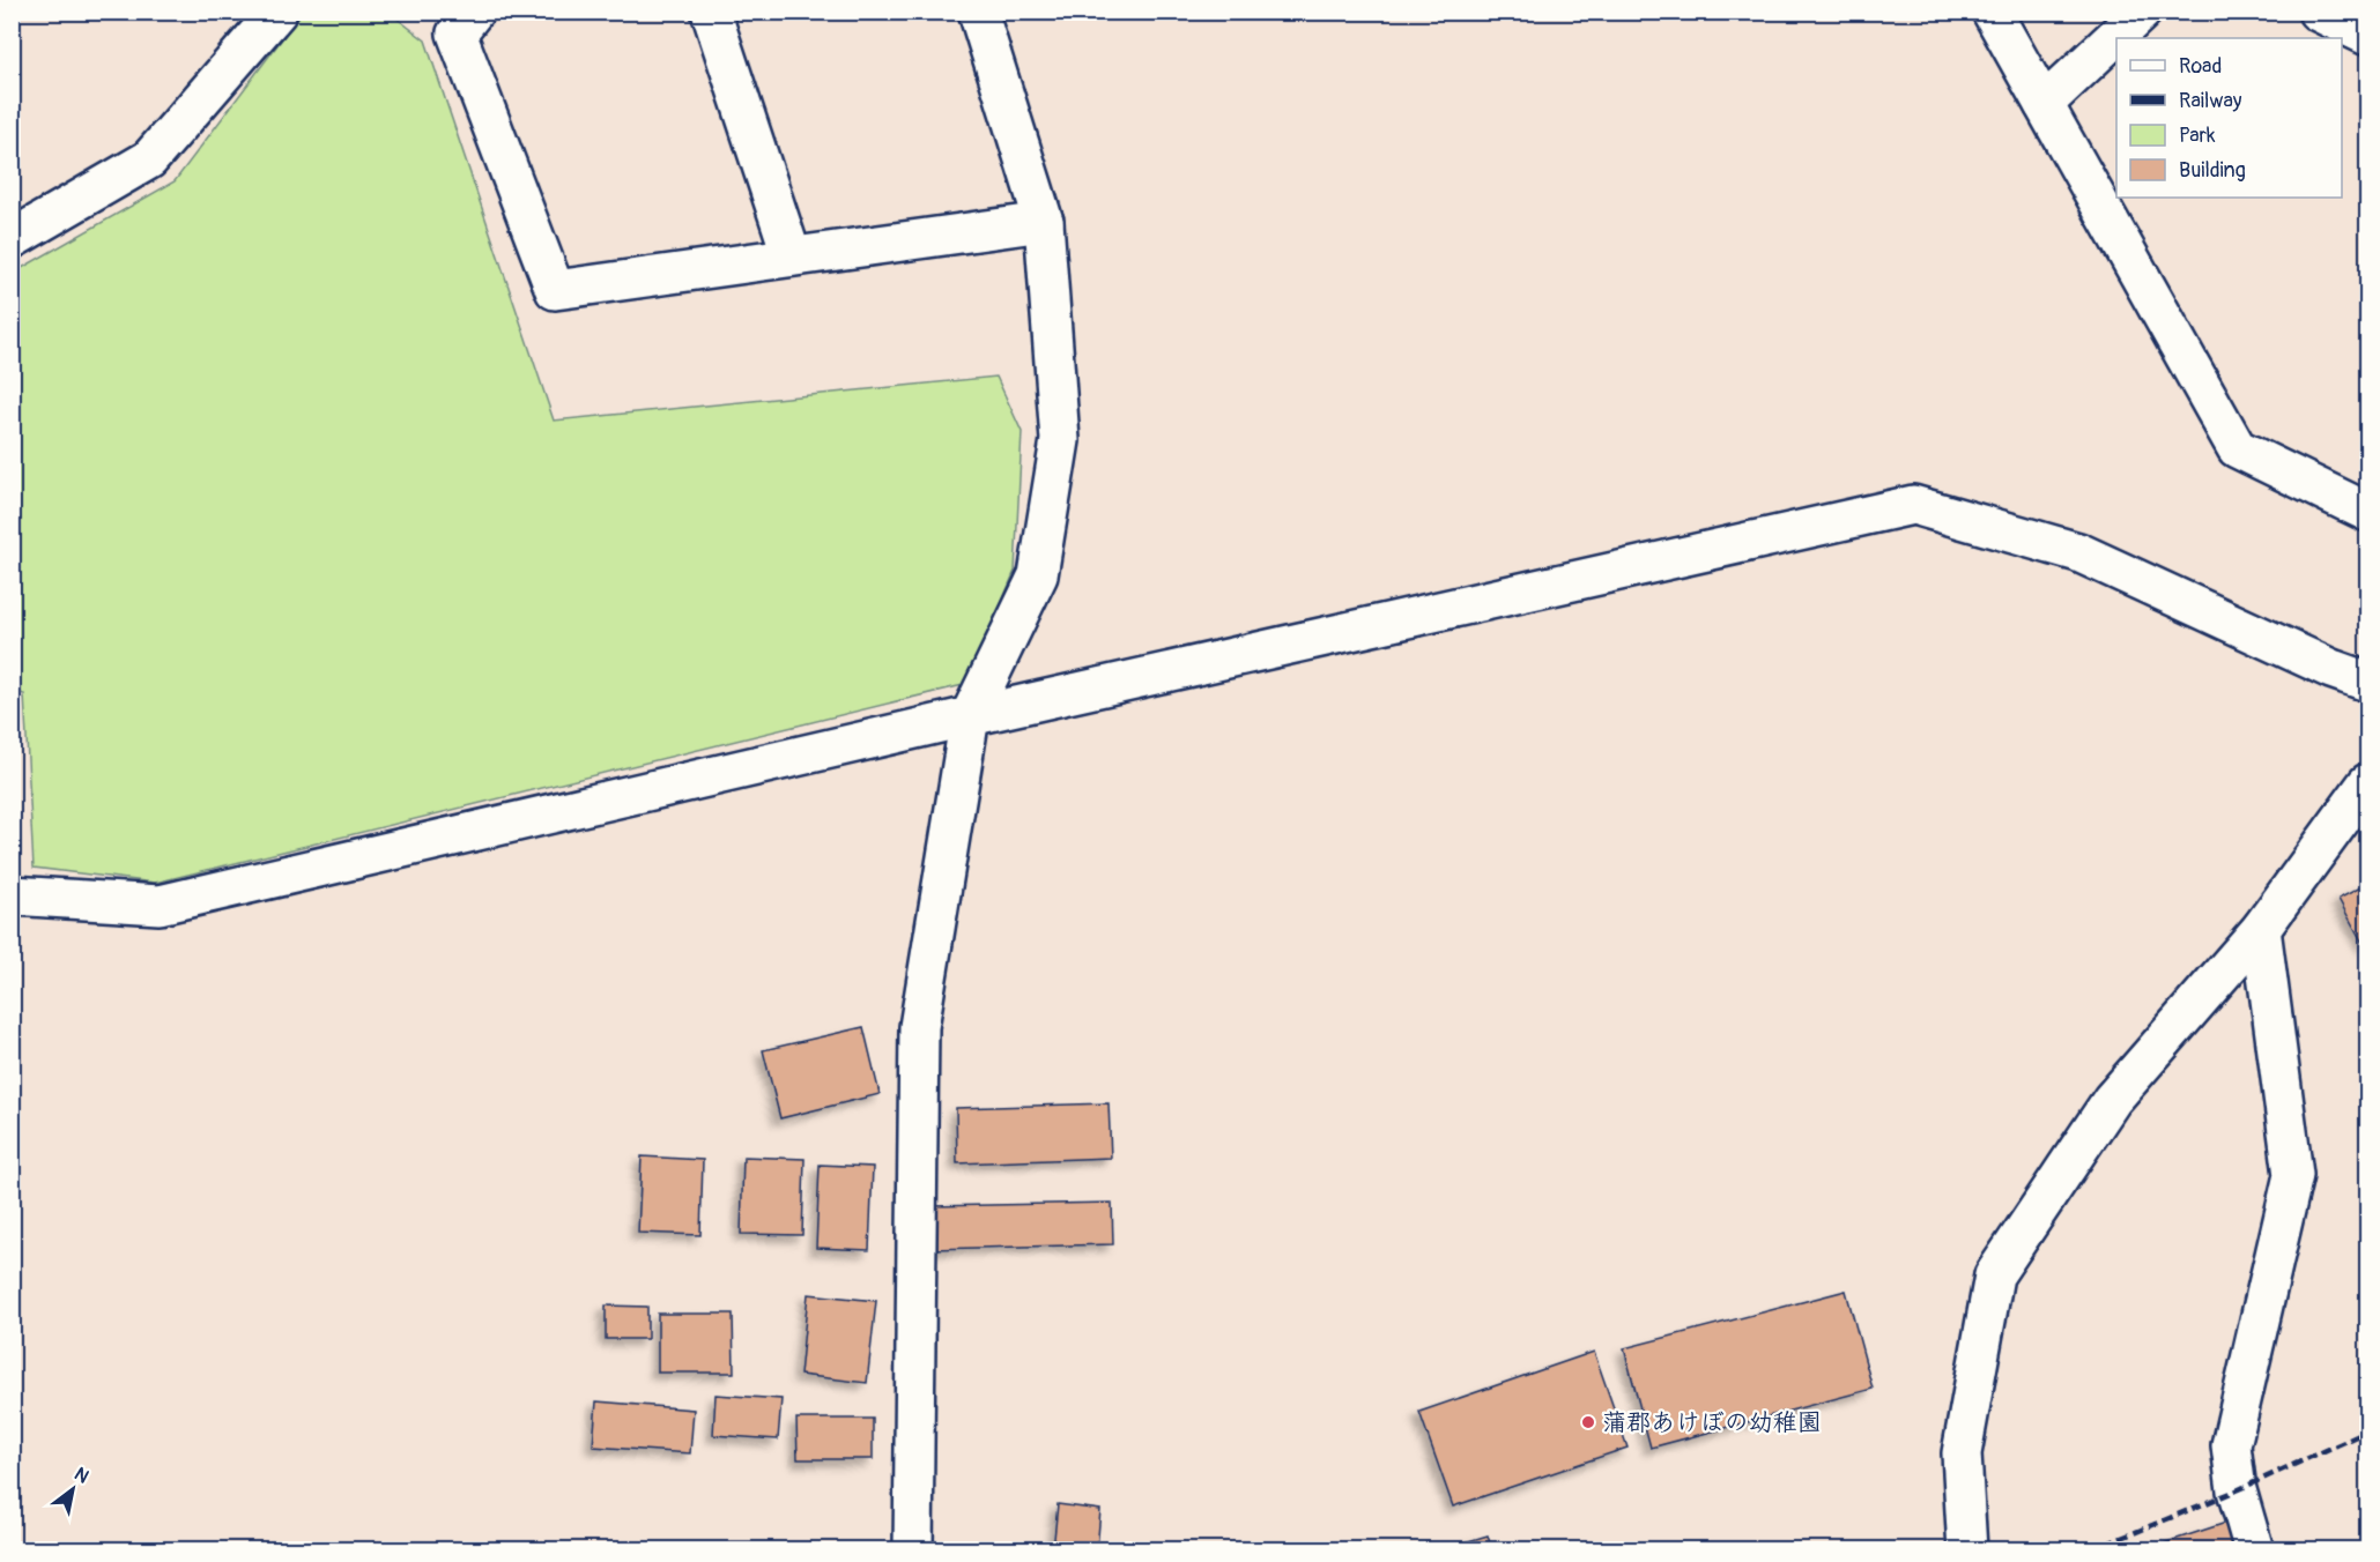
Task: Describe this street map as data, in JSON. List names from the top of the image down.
{
  "places": ["蒲郡あけぼの幼稚園"],
  "legend": [
    "Road",
    "Railway",
    "Park",
    "Building"
  ],
  "north": "top right"
}
